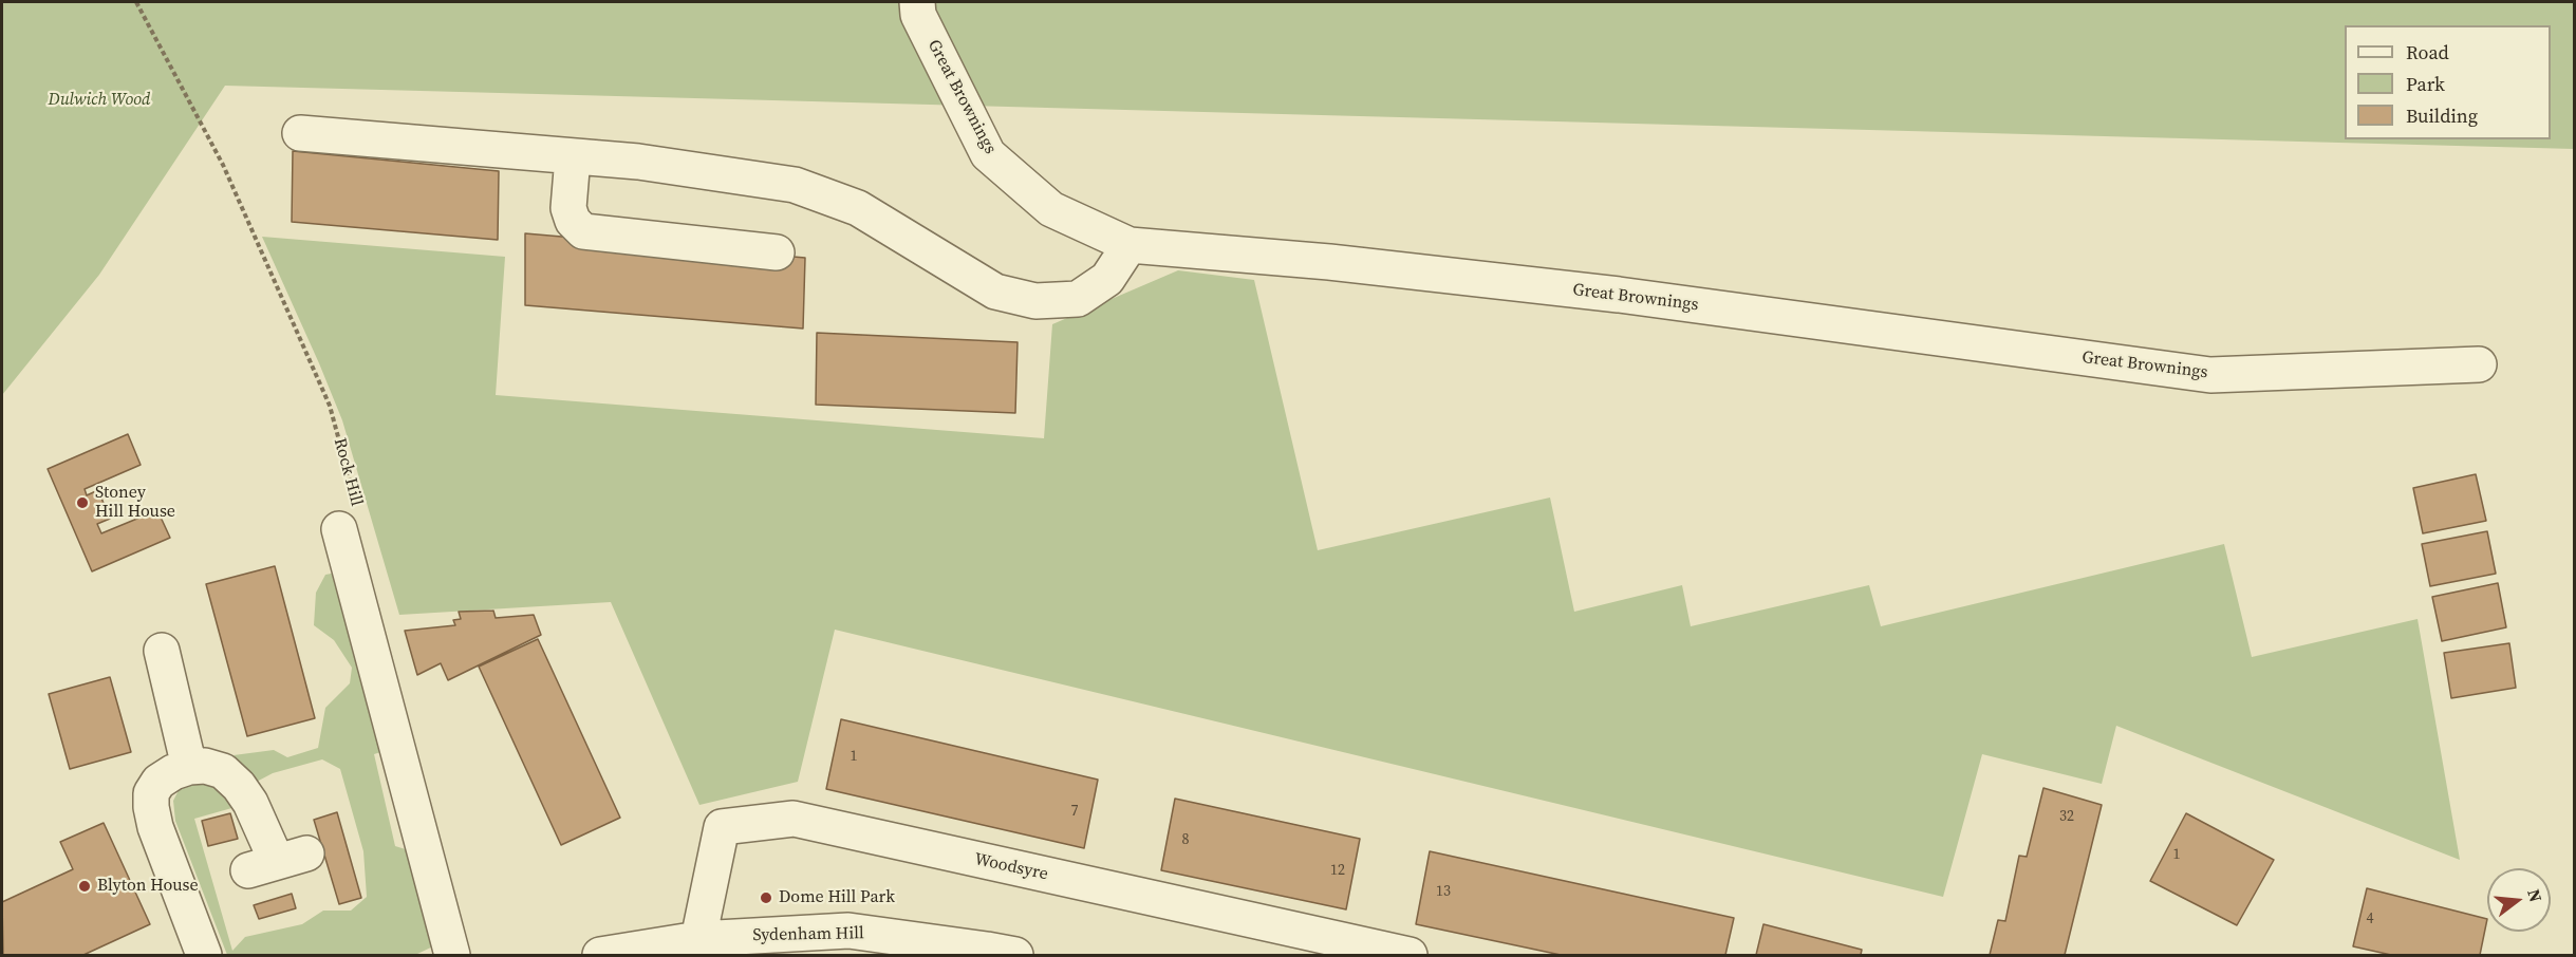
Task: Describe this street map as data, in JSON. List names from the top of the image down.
{
  "streets": {
    "street": [
      "Great Brownings",
      "Rock Hill",
      "Woodsyre",
      "Sydenham Hill"
    ]
  },
  "crossings": [
    ["Woodsyre", "Sydenham Hill"]
  ],
  "parks": ["Dulwich Wood"],
  "places": ["Stoney Hill House", "Blyton House", "Dome Hill Park"],
  "house_numbers": [
    "1",
    "7",
    "32",
    "8",
    "1",
    "12",
    "13",
    "4"
  ],
  "legend": ["Road", "Park", "Building"],
  "north": "right"
}
